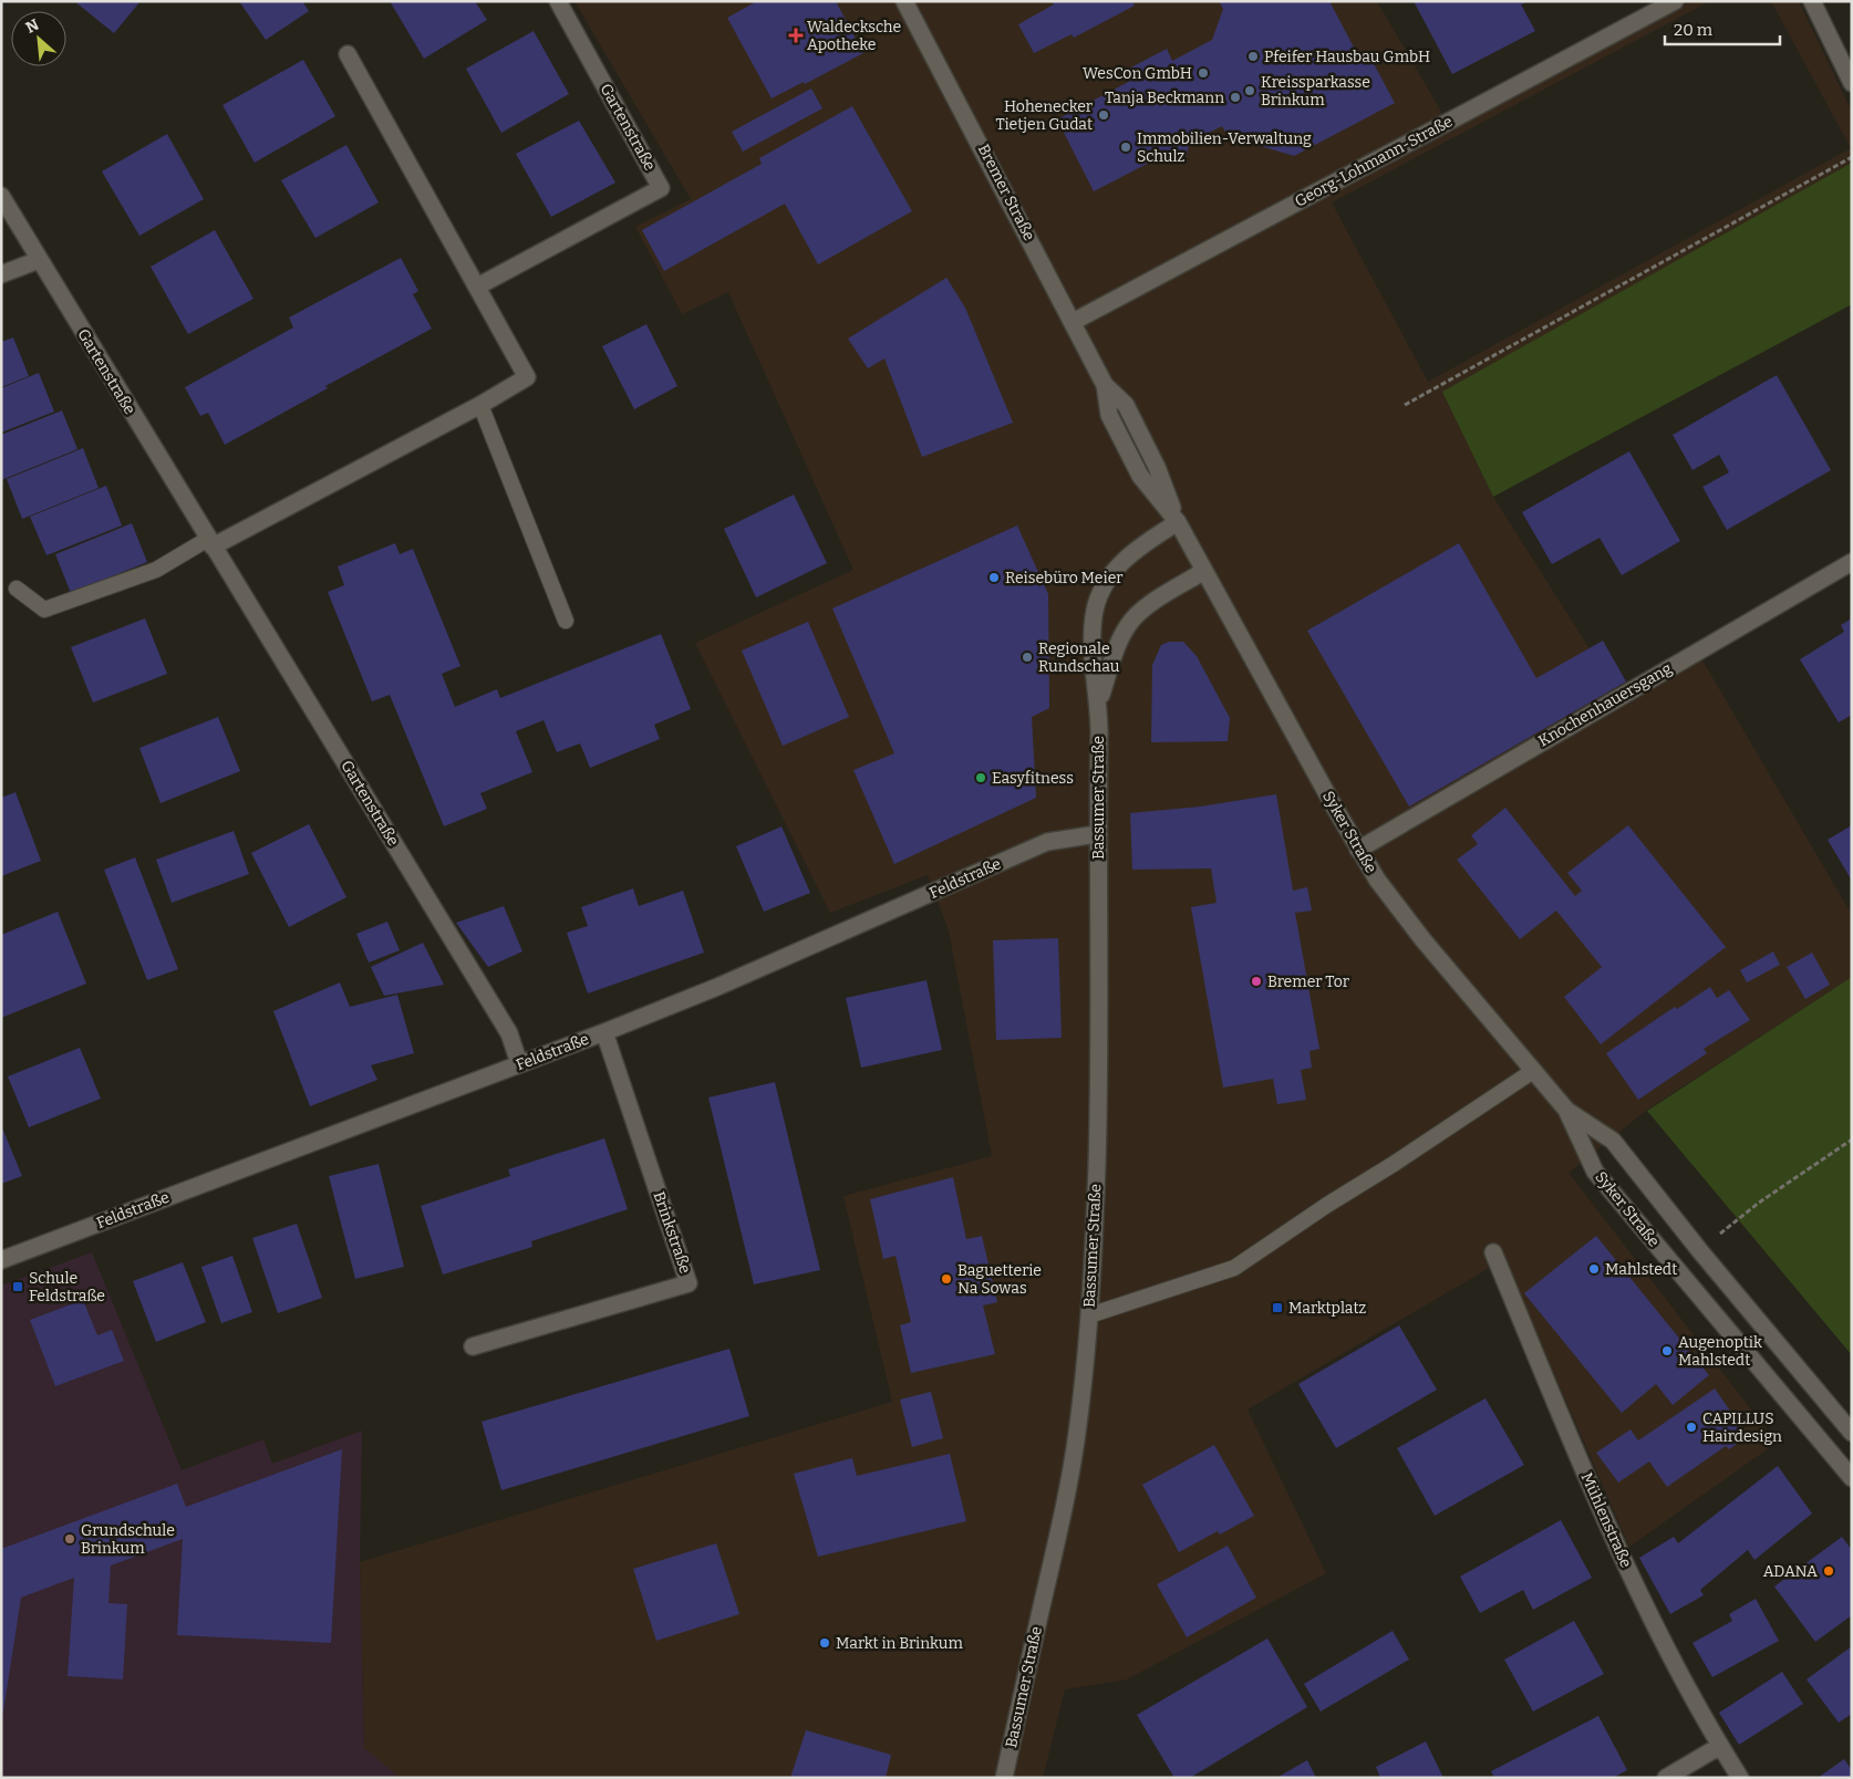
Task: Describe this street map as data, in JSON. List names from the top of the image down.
{
  "streets": {
    "street": [
      "Gartenstraße",
      "Georg-Lohmann-Straße",
      "Bremer Straße",
      "Knochenhauersgang",
      "Bassumer Straße",
      "Syker Straße",
      "Feldstraße",
      "Brinkstraße",
      "Mühlenstraße"
    ]
  },
  "crossings": [
    ["Gartenstraße", "Feldstraße"],
    ["Georg-Lohmann-Straße", "Bremer Straße"],
    ["Bremer Straße", "Bassumer Straße"],
    ["Bremer Straße", "Syker Straße"],
    ["Knochenhauersgang", "Syker Straße"],
    ["Bassumer Straße", "Syker Straße"],
    ["Bassumer Straße", "Feldstraße"],
    ["Feldstraße", "Brinkstraße"]
  ],
  "places": {
    "health": ["Waldecksche Apotheke"],
    "other": [
      "Pfeifer Hausbau GmbH",
      "WesCon GmbH",
      "Kreissparkasse Brinkum",
      "Tanja Beckmann",
      "Hohenecker Tietjen Gudat",
      "Immobilien-Verwaltung Schulz",
      "Reisebüro Meier",
      "Regionale Rundschau",
      "Easyfitness",
      "Bremer Tor",
      "Mahlstedt",
      "Baguetterie Na Sowas",
      "Augenoptik Mahlstedt",
      "CAPILLUS Hairdesign",
      "Grundschule Brinkum",
      "ADANA",
      "Markt in Brinkum"
    ],
    "transit": ["Schule Feldstraße", "Marktplatz"]
  },
  "scale_bar": "20 m",
  "north": "top left"
}
